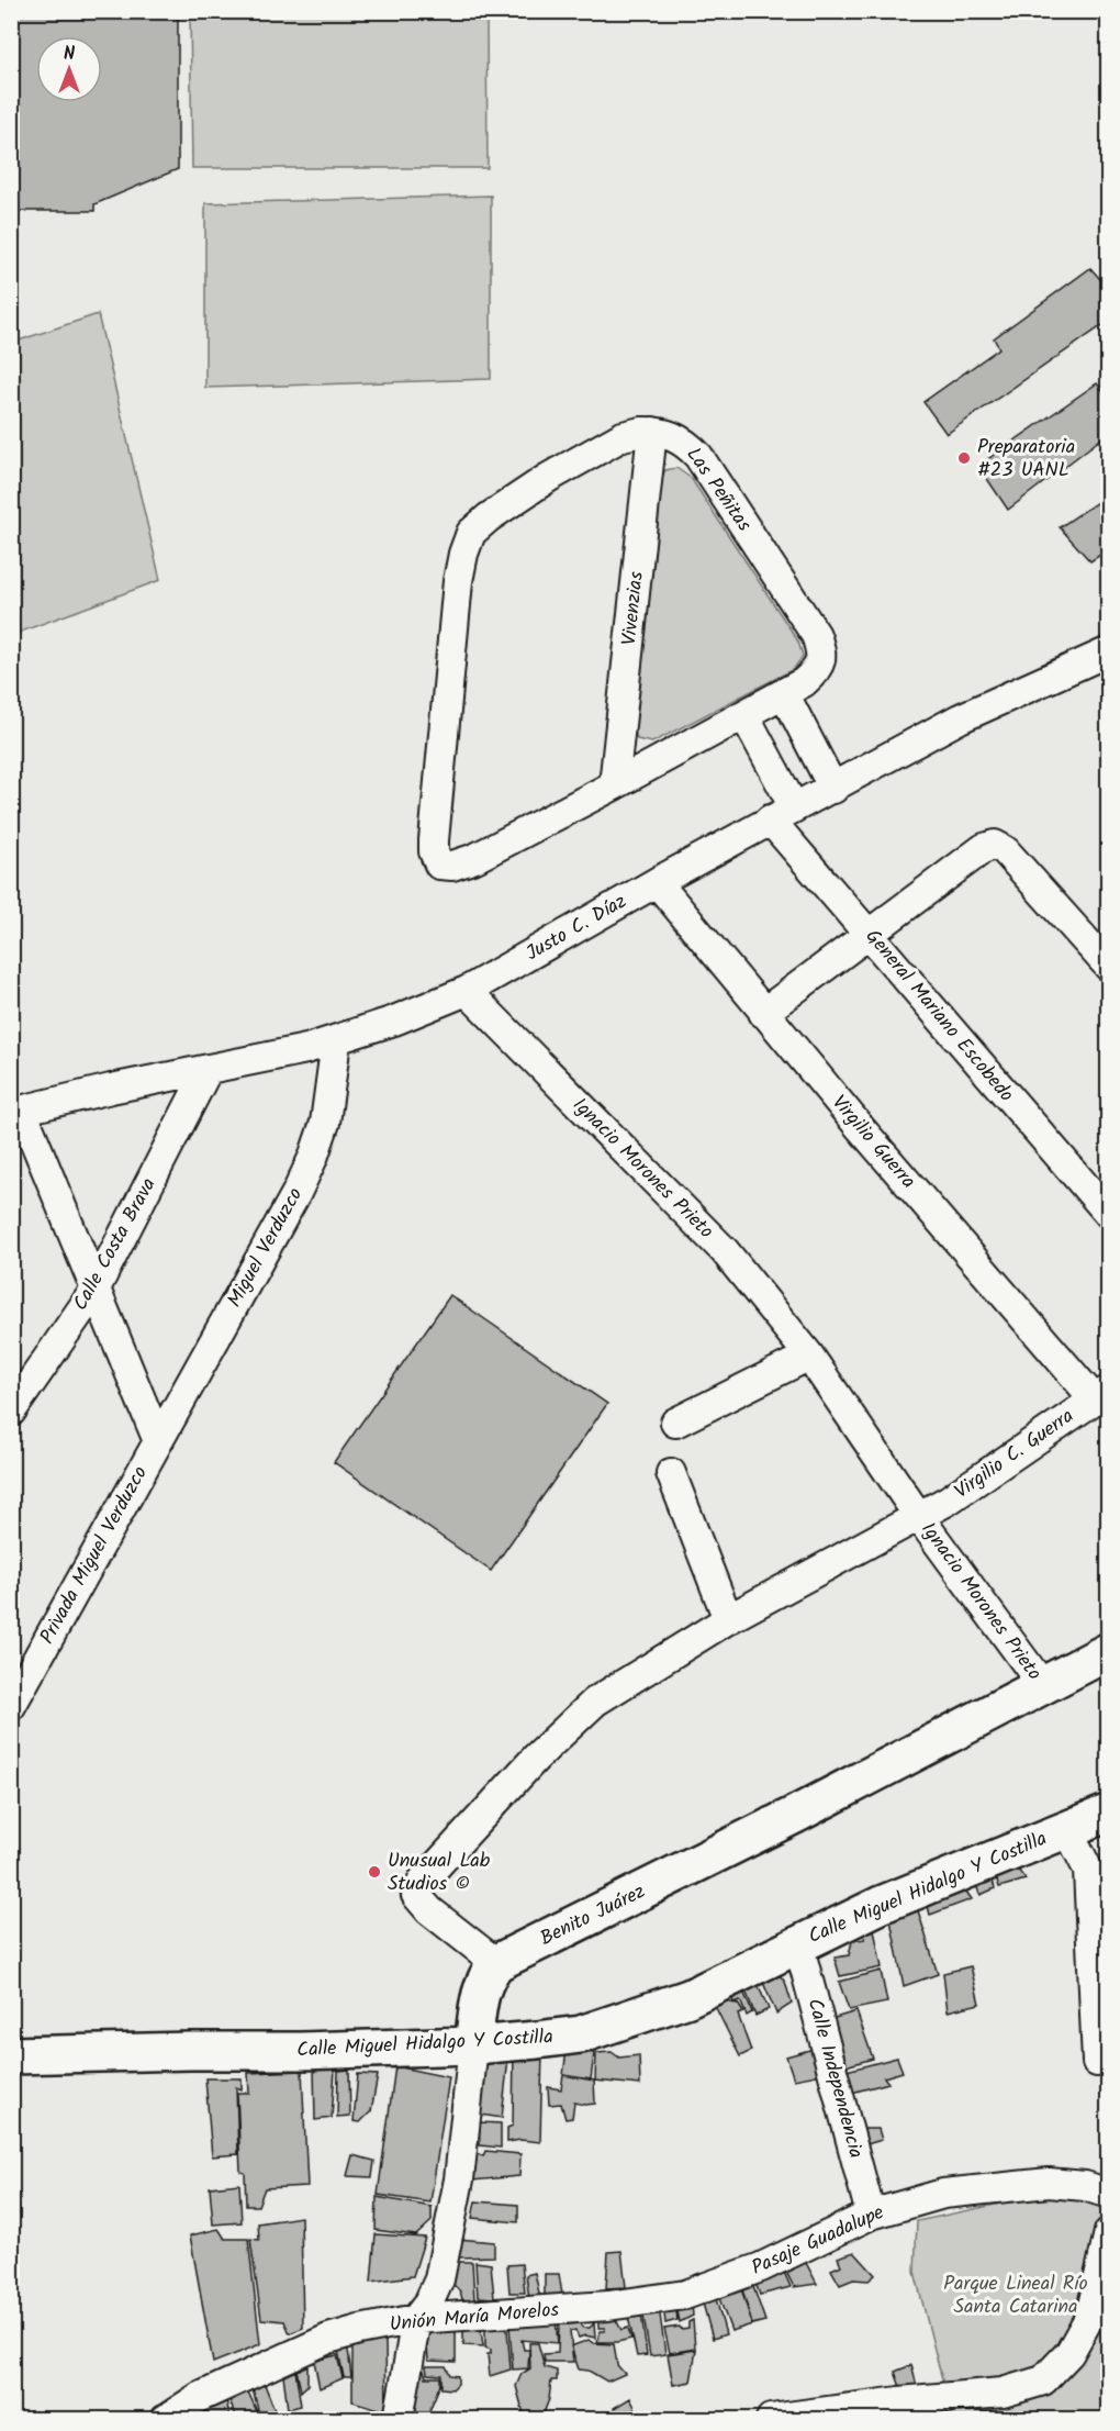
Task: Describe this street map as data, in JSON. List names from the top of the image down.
{
  "streets": {
    "street": [
      "Las Peñitas",
      "Vivenzias",
      "Justo C. Díaz",
      "General Mariano Escobedo",
      "Virgilio Guerra",
      "Ignacio Morones Prieto",
      "Calle Costa Brava",
      "Miguel Verduzco",
      "Virgilio C. Guerra",
      "Privada Miguel Verduzco",
      "Calle Miguel Hidalgo Y Costilla",
      "Benito Juárez",
      "Calle Independencia",
      "Pasaje Guadalupe",
      "Unión María Morelos"
    ]
  },
  "crossings": [
    ["Las Peñitas", "Vivenzias"],
    ["Las Peñitas", "General Mariano Escobedo"],
    ["Justo C. Díaz", "General Mariano Escobedo"],
    ["Justo C. Díaz", "Virgilio Guerra"],
    ["Justo C. Díaz", "Ignacio Morones Prieto"],
    ["Justo C. Díaz", "Calle Costa Brava"],
    ["Justo C. Díaz", "Miguel Verduzco"],
    ["Virgilio Guerra", "Virgilio C. Guerra"],
    ["Ignacio Morones Prieto", "Virgilio C. Guerra"],
    ["Ignacio Morones Prieto", "Benito Juárez"],
    ["Miguel Verduzco", "Privada Miguel Verduzco"],
    ["Calle Miguel Hidalgo Y Costilla", "Calle Independencia"],
    ["Calle Independencia", "Pasaje Guadalupe"],
    ["Pasaje Guadalupe", "Unión María Morelos"]
  ],
  "parks": ["Parque Lineal Río Santa Catarina"],
  "places": ["Preparatoria #23 UANL", "Unusual Lab Studios ©"],
  "north": "top"
}
